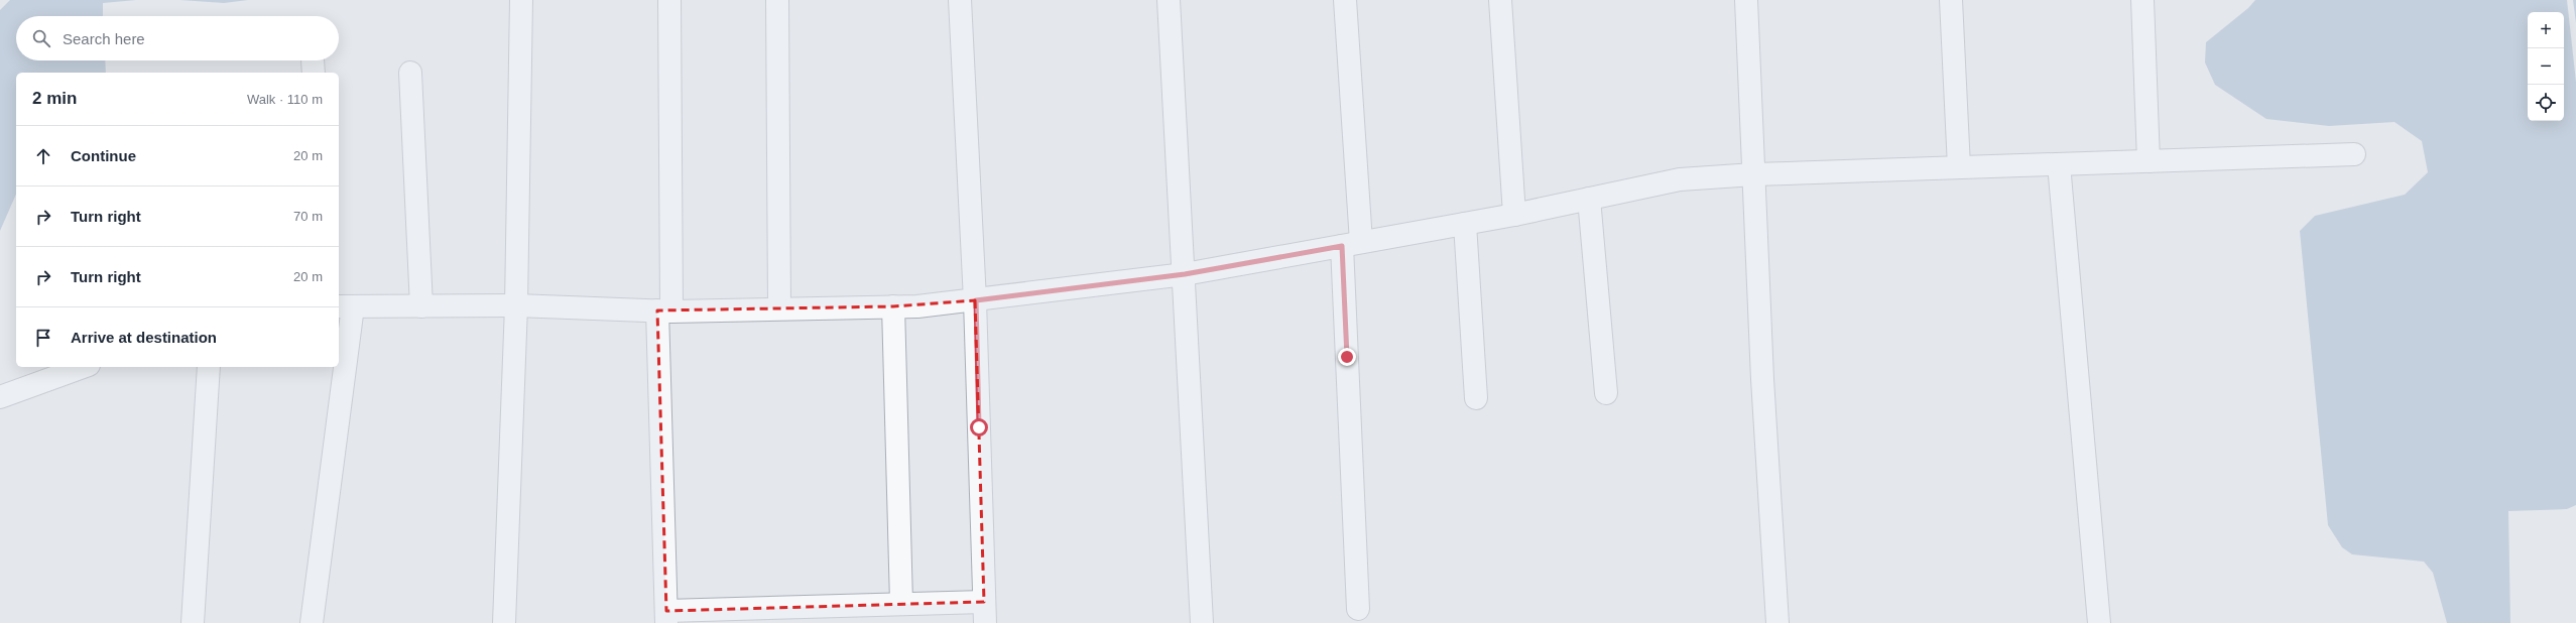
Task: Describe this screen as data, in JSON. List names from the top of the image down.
{
  "page": {
    "map_buttons": ["+", "−"],
    "search": "Search here",
    "heading": ["2 min", "Walk · 110 m"],
    "list": [
      ["Continue", "20 m"],
      ["Turn right", "70 m"],
      ["Turn right", "20 m"],
      "Arrive at destination"
    ]
  }
}
